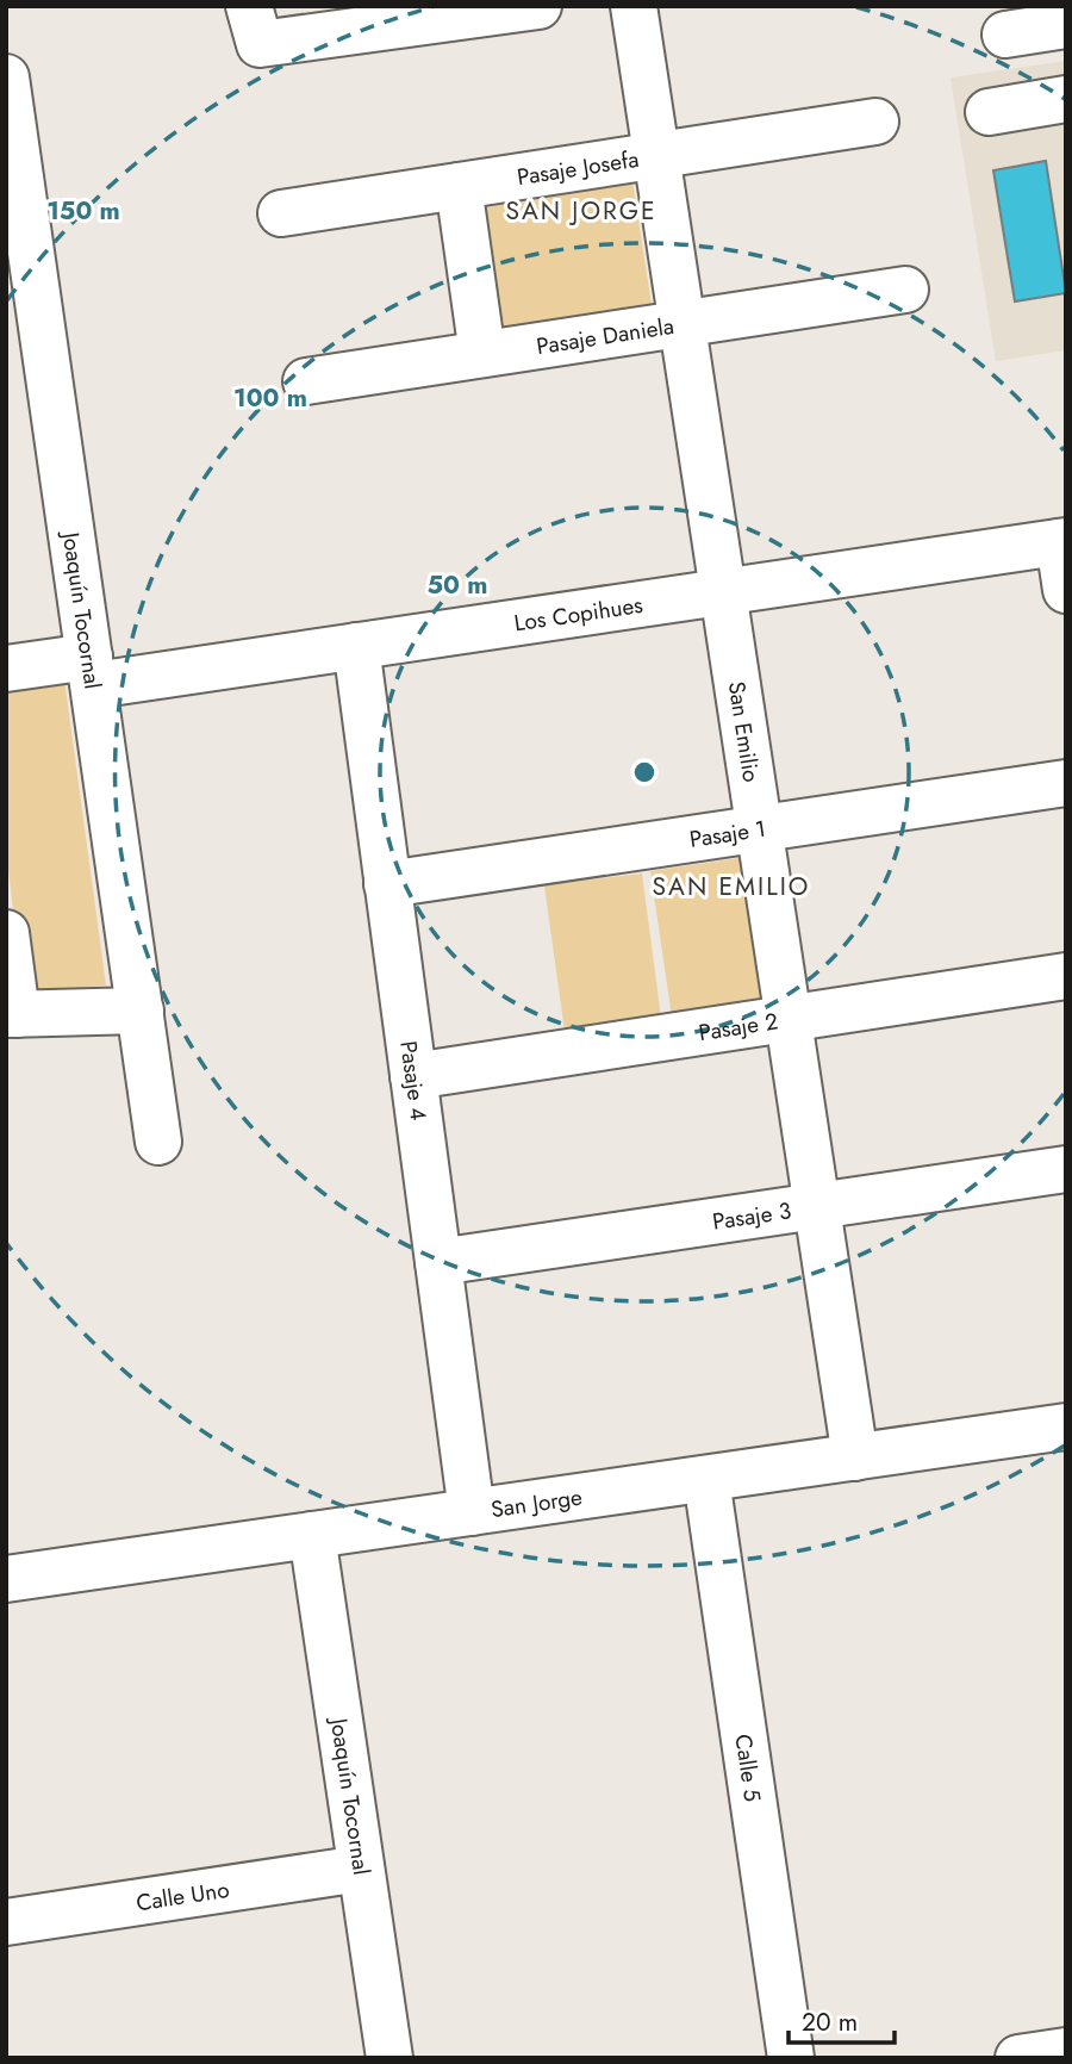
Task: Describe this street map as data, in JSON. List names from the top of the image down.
{
  "streets": {
    "street": [
      "Pasaje Josefa",
      "Pasaje Daniela",
      "Joaquín Tocornal",
      "Los Copihues",
      "San Emilio",
      "Pasaje 1",
      "Pasaje 2",
      "Pasaje 4",
      "Pasaje 3",
      "San Jorge",
      "Calle 5",
      "Calle Uno"
    ]
  },
  "crossings": [
    ["Pasaje Josefa", "San Emilio"],
    ["Pasaje Daniela", "San Emilio"],
    ["Joaquín Tocornal", "Los Copihues"],
    ["Joaquín Tocornal", "San Jorge"],
    ["Joaquín Tocornal", "Calle Uno"],
    ["Los Copihues", "San Emilio"],
    ["Los Copihues", "Pasaje 4"],
    ["San Emilio", "Pasaje 1"],
    ["San Emilio", "Pasaje 2"],
    ["San Emilio", "Pasaje 3"],
    ["San Emilio", "San Jorge"],
    ["Pasaje 1", "Pasaje 4"],
    ["Pasaje 2", "Pasaje 4"],
    ["Pasaje 4", "Pasaje 3"],
    ["Pasaje 4", "San Jorge"],
    ["San Jorge", "Calle 5"]
  ],
  "districts": ["SAN JORGE", "SAN EMILIO"],
  "scale_bar": "20 m",
  "rings": ["150 m", "100 m", "50 m"]
}
